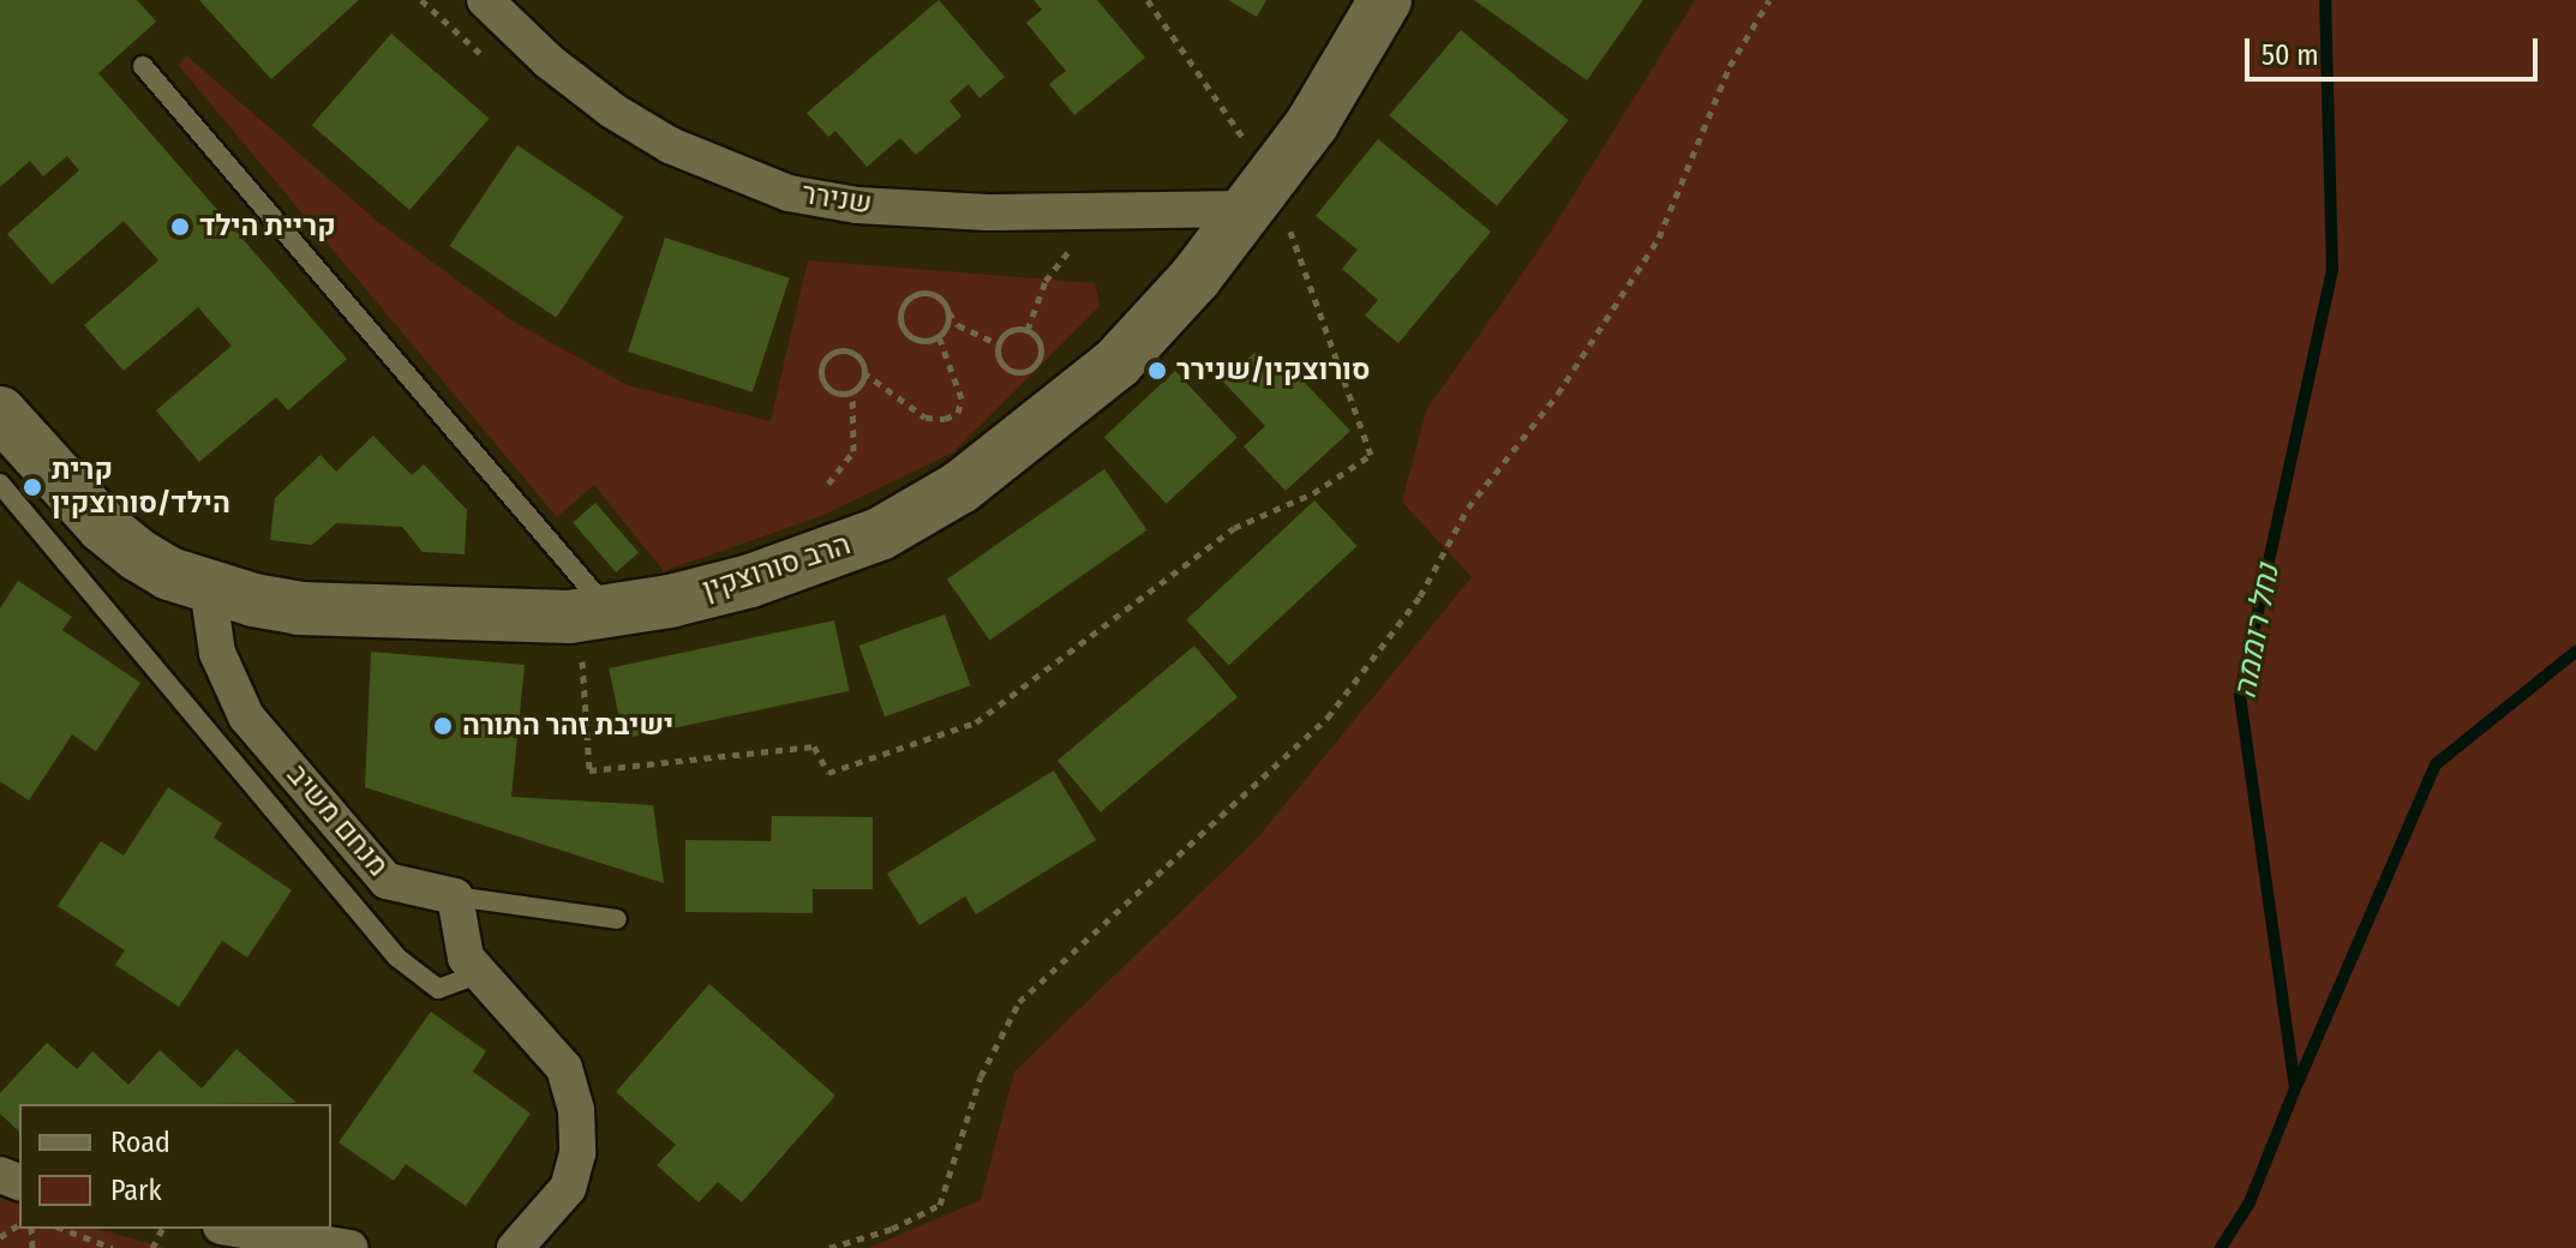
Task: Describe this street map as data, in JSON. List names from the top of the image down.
{
  "streets": {
    "street": ["שנירר", "הרב סורוצקין", "מנחם משיב"]
  },
  "crossings": [
    ["שנירר", "הרב סורוצקין"],
    ["הרב סורוצקין", "מנחם משיב"]
  ],
  "water": ["נחל רוממה"],
  "places": [
    "קריית הילד",
    "סורוצקין/שנירר",
    "קרית הילד/סורוצקין",
    "ישיבת זהר התורה"
  ],
  "legend": ["Road", "Park"],
  "scale_bar": "50 m"
}
